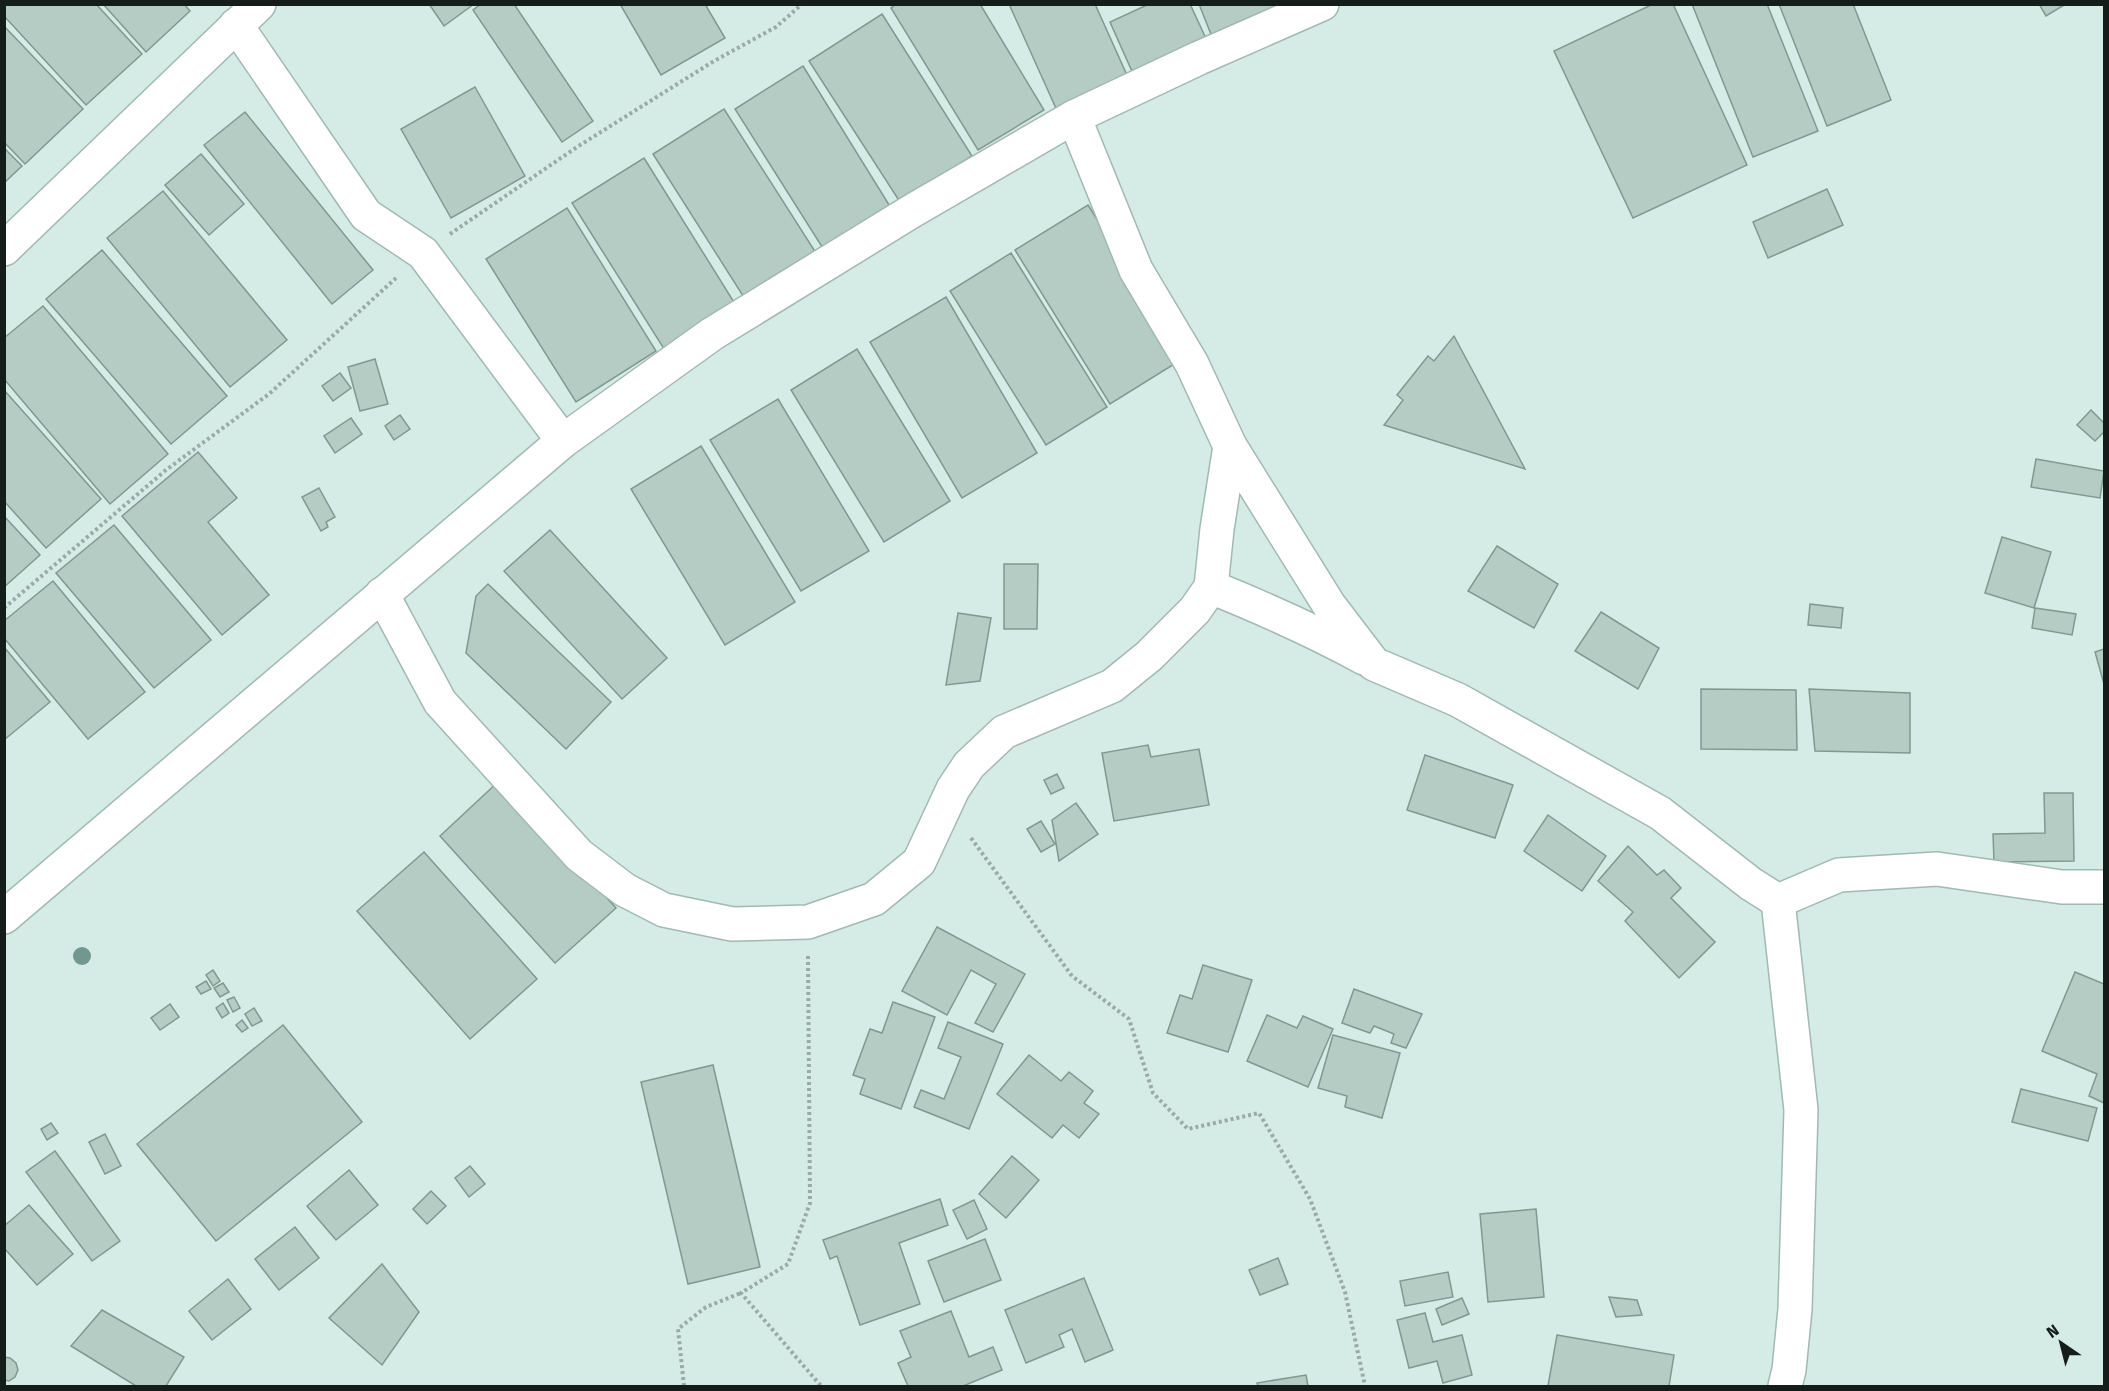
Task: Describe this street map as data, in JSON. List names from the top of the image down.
{
  "north": "top left"
}
